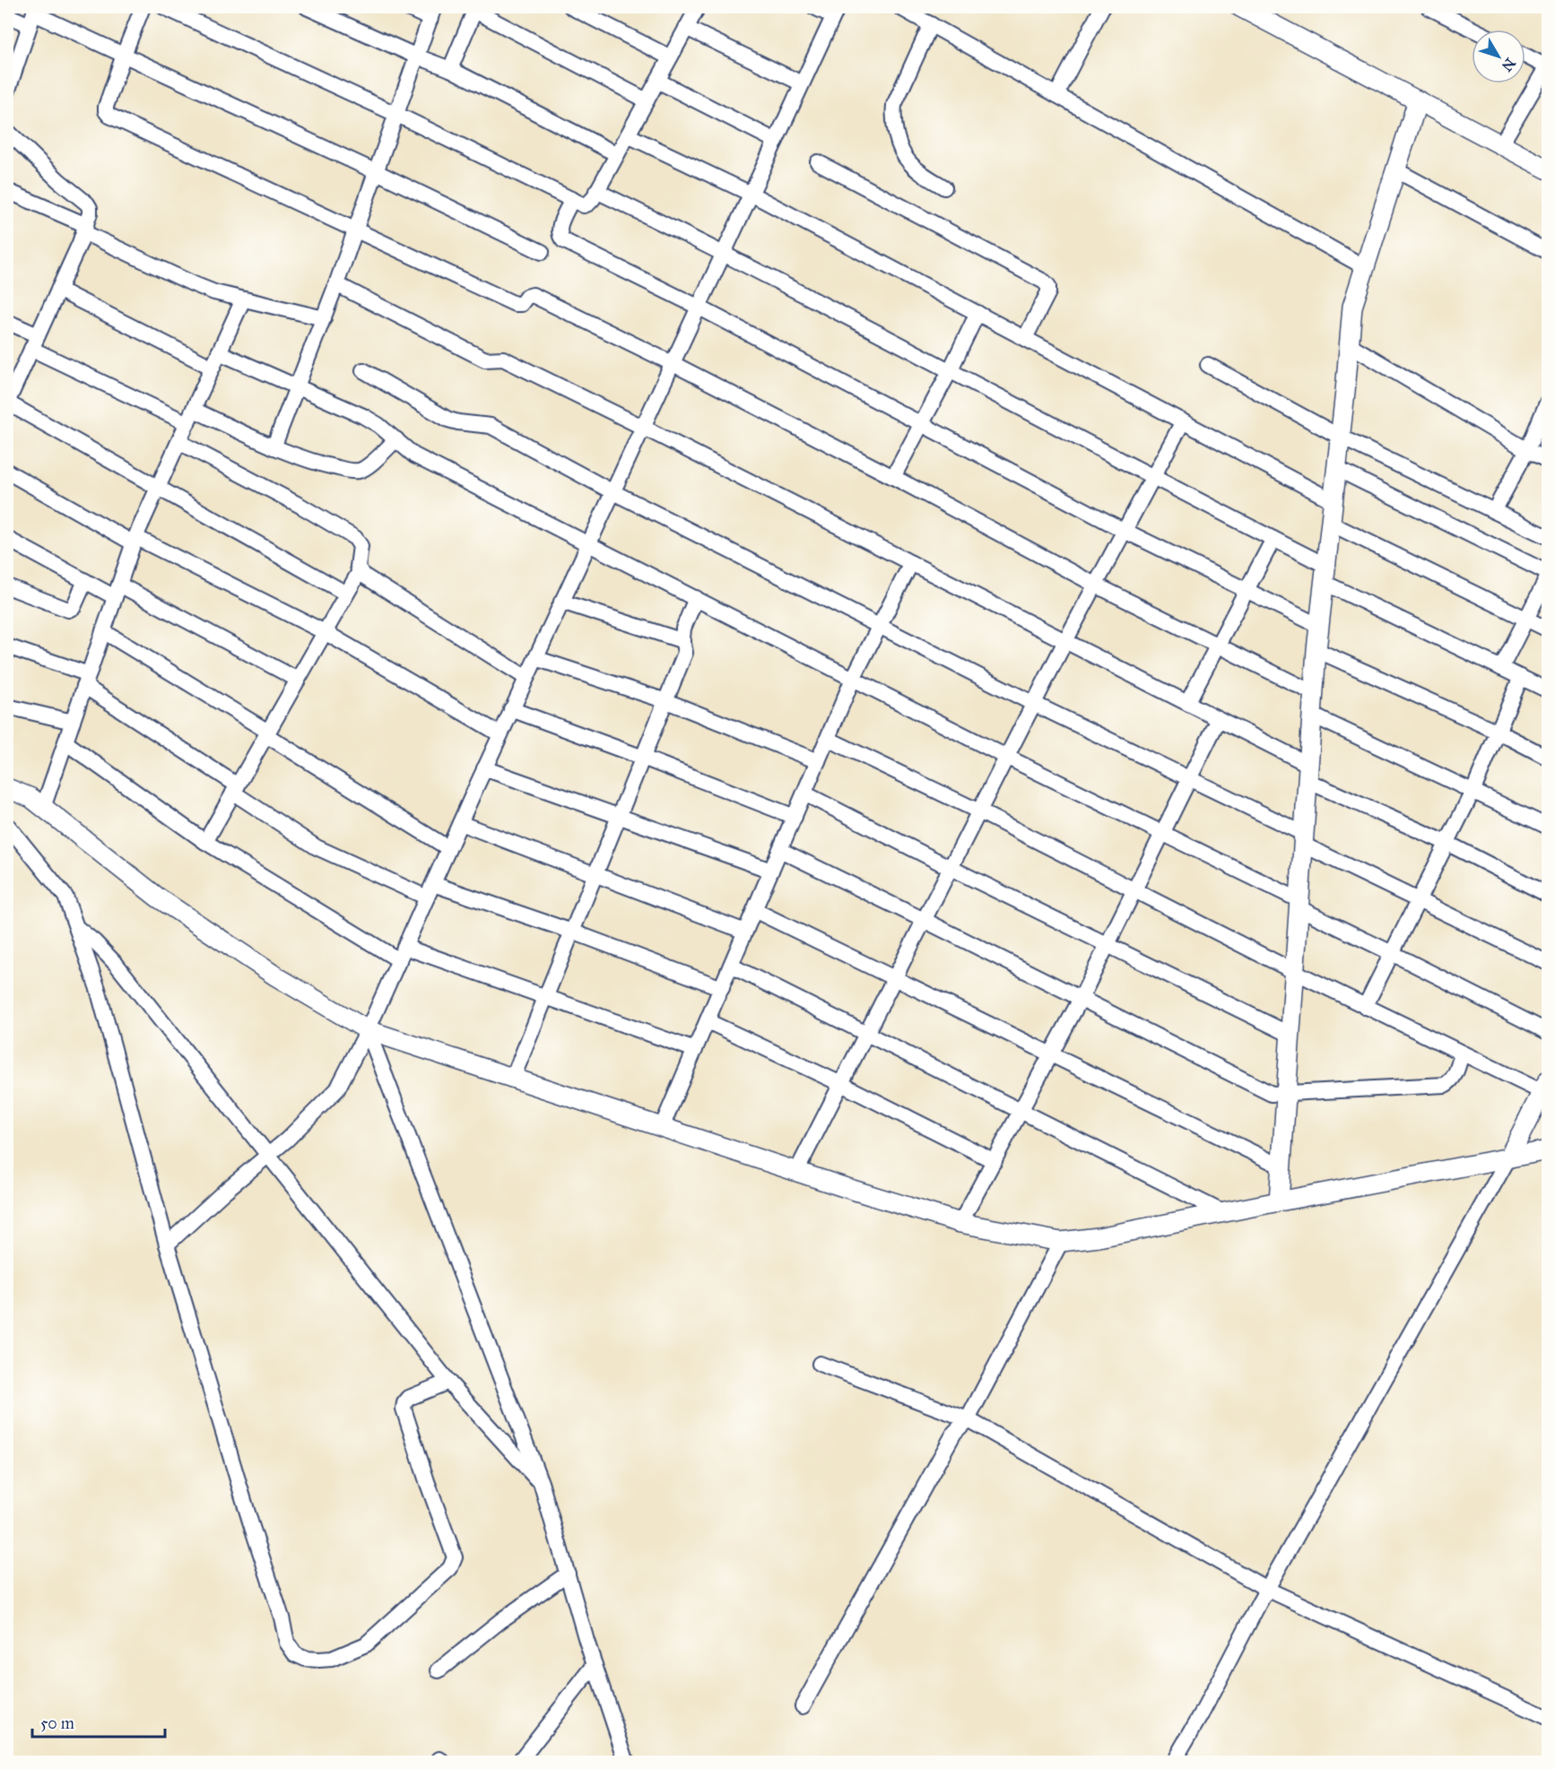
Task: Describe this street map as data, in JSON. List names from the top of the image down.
{
  "scale_bar": "50 m",
  "north": "bottom right"
}
